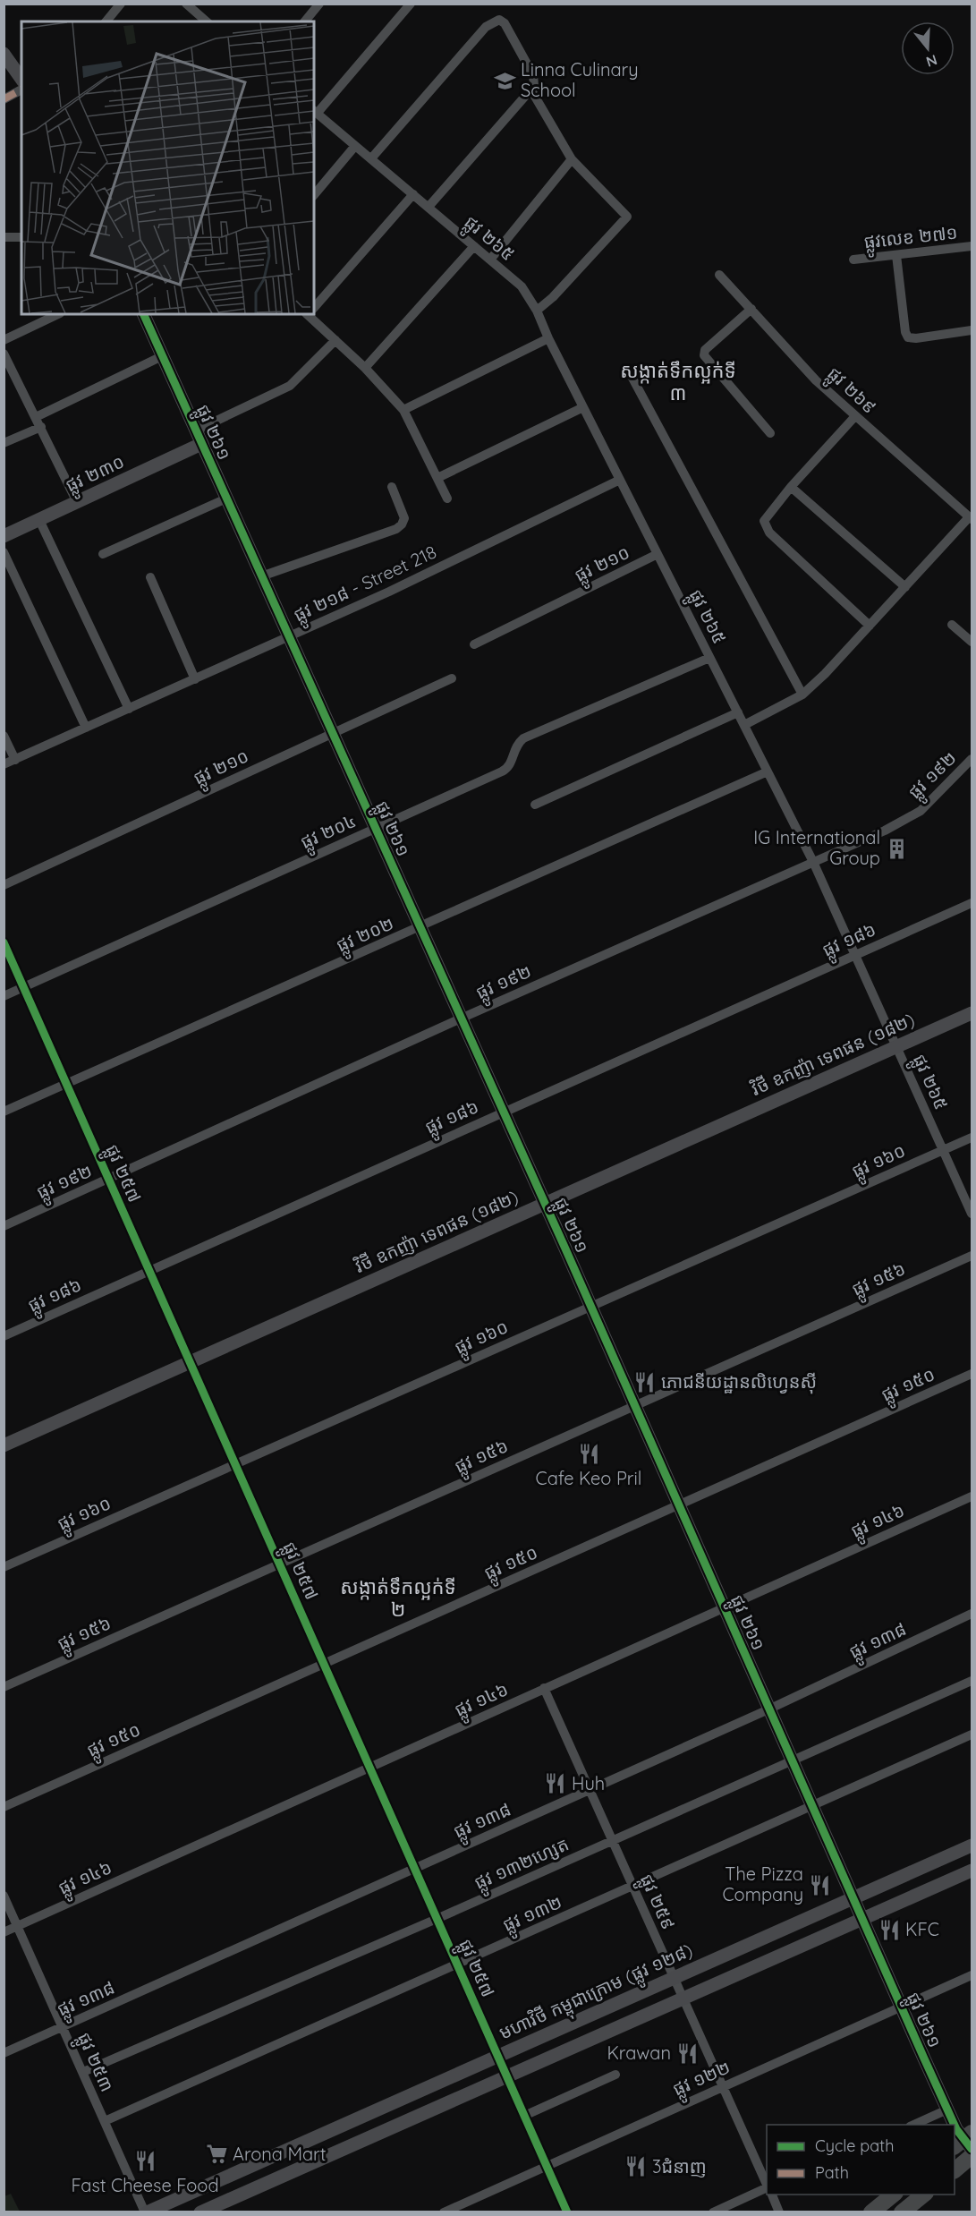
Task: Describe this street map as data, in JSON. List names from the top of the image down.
{
  "streets": {
    "street": [
      "ផ្លូវលេខ ២៧១",
      "ផ្លូវ ២៦៥",
      "ផ្លូវ ២៦៩",
      "ផ្លូវ ២៦១",
      "ផ្លូវ ២៣០",
      "ផ្លូវ ២១០",
      "ផ្លូវ ២១៨ - Street 218",
      "ផ្លូវ ១៩២",
      "ផ្លូវ ២០៤",
      "ផ្លូវ ២០២",
      "ផ្លូវ ១៨៦",
      "វិថី ឧកញ៉ា ទេពផន (១៨២)",
      "ផ្លូវ ១៦០",
      "ផ្លូវ ២៥៧",
      "ផ្លូវ ១៥៦",
      "ផ្លូវ ១៥០",
      "ផ្លូវ ១៤៦",
      "ផ្លូវ ១៣៨",
      "ផ្លូវ ១៣២ហ្សេត",
      "ផ្លូវ ២៥៩",
      "ផ្លូវ ១៣២",
      "មហាវិថី កម្ពុជាក្រោម (ផ្លូវ ១២៨)",
      "ផ្លូវ ២៥៣",
      "ផ្លូវ ១២២"
    ]
  },
  "crossings": [
    ["ផ្លូវ ២៦៥", "ផ្លូវ ២១០"],
    ["ផ្លូវ ២៦៥", "ផ្លូវ ២១៨ - Street 218"],
    ["ផ្លូវ ២៦៥", "ផ្លូវ ១៩២"],
    ["ផ្លូវ ២៦៥", "ផ្លូវ ២០៤"],
    ["ផ្លូវ ២៦៥", "ផ្លូវ ២០២"],
    ["ផ្លូវ ២៦៥", "ផ្លូវ ១៨៦"],
    ["ផ្លូវ ២៦៥", "វិថី ឧកញ៉ា ទេពផន (១៨២)"],
    ["ផ្លូវ ២៦៥", "ផ្លូវ ១៦០"],
    ["ផ្លូវ ២៦១", "ផ្លូវ ២៣០"],
    ["ផ្លូវ ២៦១", "ផ្លូវ ២១០"],
    ["ផ្លូវ ២៦១", "ផ្លូវ ២១៨ - Street 218"],
    ["ផ្លូវ ២៦១", "ផ្លូវ ១៩២"],
    ["ផ្លូវ ២៦១", "ផ្លូវ ២០៤"],
    ["ផ្លូវ ២៦១", "ផ្លូវ ២០២"],
    ["ផ្លូវ ២៦១", "ផ្លូវ ១៨៦"],
    ["ផ្លូវ ២៦១", "វិថី ឧកញ៉ា ទេពផន (១៨២)"],
    ["ផ្លូវ ២៦១", "ផ្លូវ ១៦០"],
    ["ផ្លូវ ២៦១", "ផ្លូវ ១៥៦"],
    ["ផ្លូវ ២៦១", "ផ្លូវ ១៥០"],
    ["ផ្លូវ ២៦១", "ផ្លូវ ១៤៦"],
    ["ផ្លូវ ២៦១", "ផ្លូវ ១៣៨"],
    ["ផ្លូវ ២៦១", "ផ្លូវ ១៣២ហ្សេត"],
    ["ផ្លូវ ២៦១", "ផ្លូវ ១៣២"],
    ["ផ្លូវ ២៦១", "មហាវិថី កម្ពុជាក្រោម (ផ្លូវ ១២៨)"],
    ["ផ្លូវ ២៦១", "ផ្លូវ ១២២"],
    ["ផ្លូវ ១៩២", "ផ្លូវ ២៥៧"],
    ["ផ្លូវ ២០៤", "ផ្លូវ ២៥៧"],
    ["ផ្លូវ ២០២", "ផ្លូវ ២៥៧"],
    ["ផ្លូវ ១៨៦", "ផ្លូវ ២៥៧"],
    ["វិថី ឧកញ៉ា ទេពផន (១៨២)", "ផ្លូវ ២៥៧"],
    ["ផ្លូវ ១៦០", "ផ្លូវ ២៥៧"],
    ["ផ្លូវ ២៥៧", "ផ្លូវ ១៥៦"],
    ["ផ្លូវ ២៥៧", "ផ្លូវ ១៥០"],
    ["ផ្លូវ ២៥៧", "ផ្លូវ ១៤៦"],
    ["ផ្លូវ ២៥៧", "ផ្លូវ ១៣៨"],
    ["ផ្លូវ ២៥៧", "ផ្លូវ ១៣២ហ្សេត"],
    ["ផ្លូវ ២៥៧", "ផ្លូវ ១៣២"],
    ["ផ្លូវ ២៥៧", "មហាវិថី កម្ពុជាក្រោម (ផ្លូវ ១២៨)"],
    ["ផ្លូវ ២៥៧", "ផ្លូវ ១២២"],
    ["ផ្លូវ ១៤៦", "ផ្លូវ ២៥៩"],
    ["ផ្លូវ ១៤៦", "ផ្លូវ ២៥៣"],
    ["ផ្លូវ ១៣៨", "ផ្លូវ ២៥៩"],
    ["ផ្លូវ ១៣៨", "ផ្លូវ ២៥៣"],
    ["ផ្លូវ ១៣២ហ្សេត", "ផ្លូវ ២៥៩"],
    ["ផ្លូវ ១៣២ហ្សេត", "ផ្លូវ ២៥៣"],
    ["ផ្លូវ ២៥៩", "ផ្លូវ ១៣២"],
    ["ផ្លូវ ២៥៩", "មហាវិថី កម្ពុជាក្រោម (ផ្លូវ ១២៨)"],
    ["ផ្លូវ ២៥៩", "ផ្លូវ ១២២"],
    ["ផ្លូវ ១៣២", "ផ្លូវ ២៥៣"],
    ["មហាវិថី កម្ពុជាក្រោម (ផ្លូវ ១២៨)", "ផ្លូវ ២៥៣"]
  ],
  "districts": ["សង្កាត់ទឹកល្អក់ទី ៣", "សង្កាត់ទឹកល្អក់ទី ២"],
  "places": {
    "school or university": ["Linna Culinary School"],
    "building": ["IG International Group"],
    "restaurant": [
      "ភោជនីយដ្ឋានលិហ្វេនសុី",
      "Cafe Keo Pril",
      "Huh",
      "The Pizza Company",
      "KFC",
      "Krawan",
      "Fast Cheese Food",
      "3ជំនាញ"
    ],
    "supermarket": ["Arona Mart"]
  },
  "legend": ["Cycle path", "Path"],
  "north": "bottom"
}
